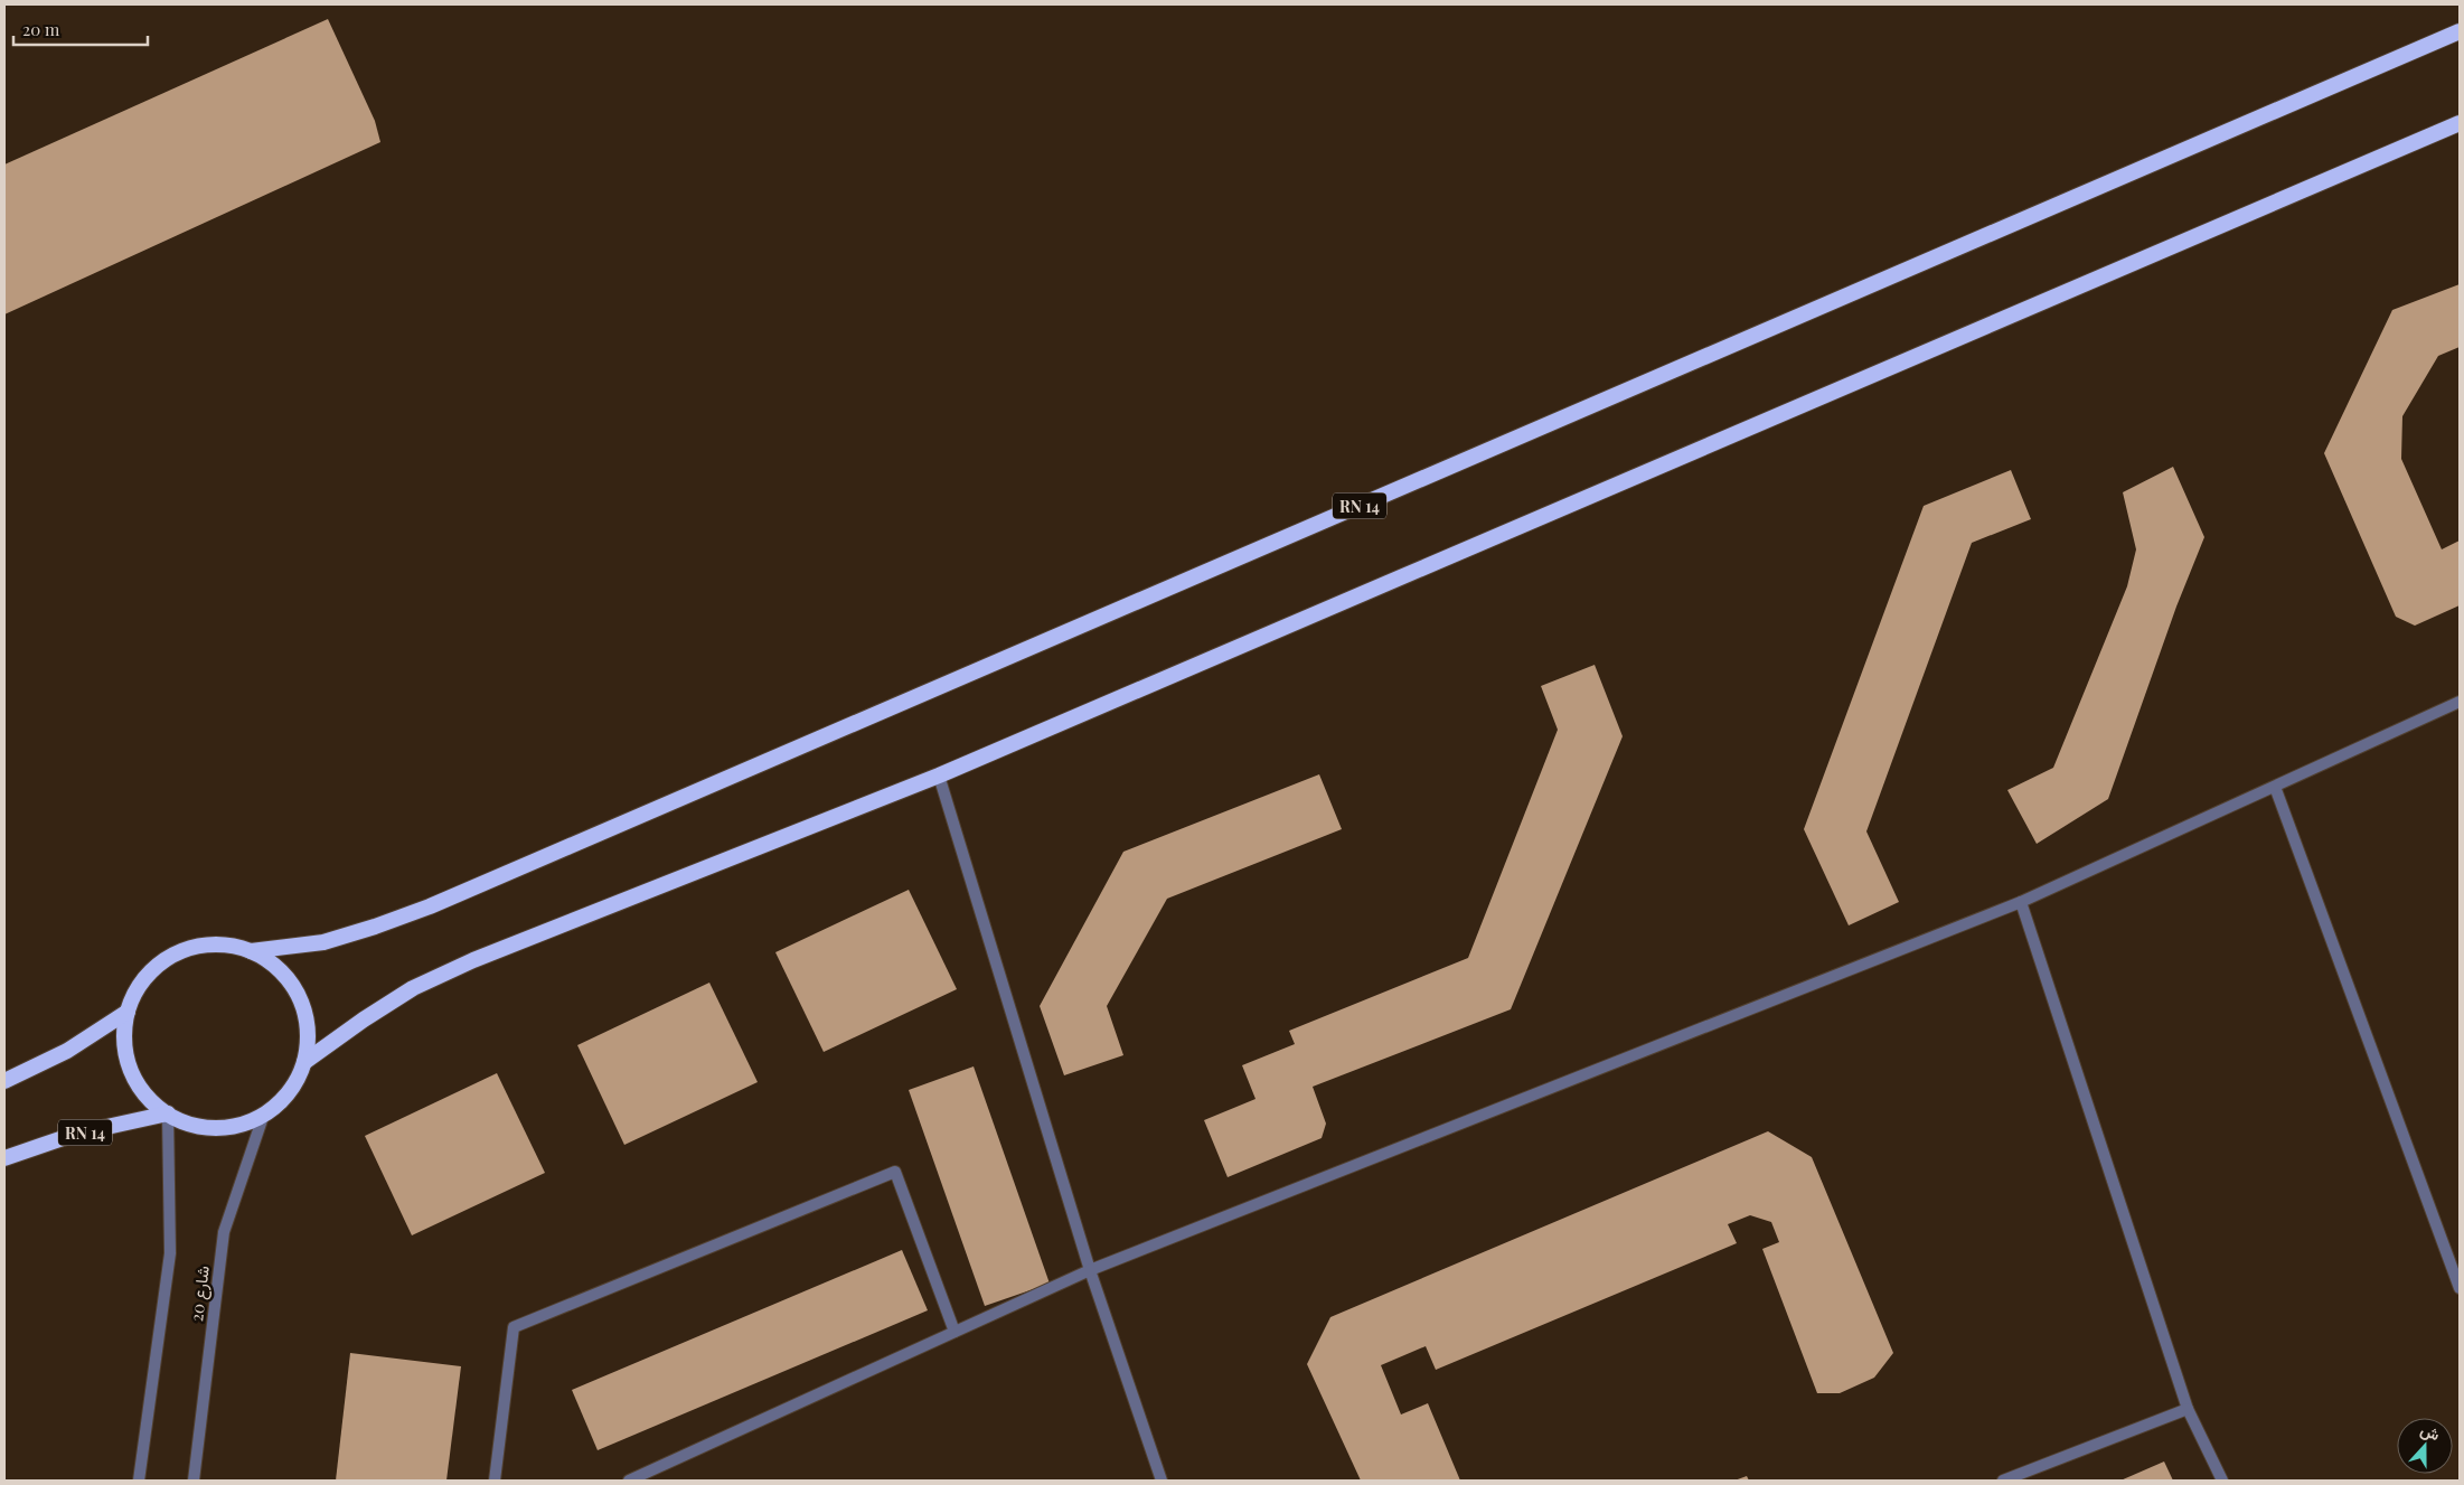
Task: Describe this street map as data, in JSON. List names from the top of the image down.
{
  "streets": {
    "highway": ["RN 14"],
    "street": ["شارع 20"]
  },
  "crossings": [
    ["RN 14", "شارع 20"]
  ],
  "scale_bar": "20 m",
  "north": "top"
}
